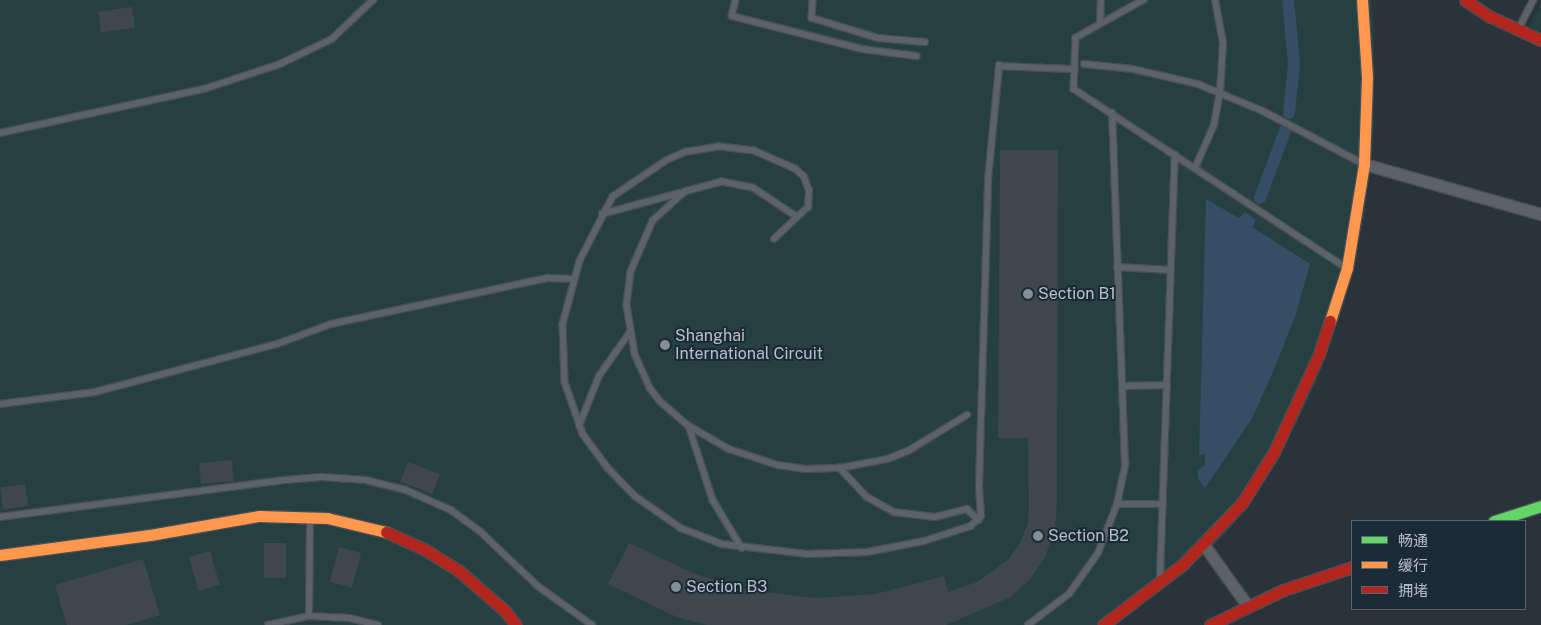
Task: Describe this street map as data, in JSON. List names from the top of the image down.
{
  "places": [
    "Section B1",
    "Shanghai International Circuit",
    "Section B2",
    "Section B3"
  ],
  "legend": ["畅通", "缓行", "拥堵"]
}
